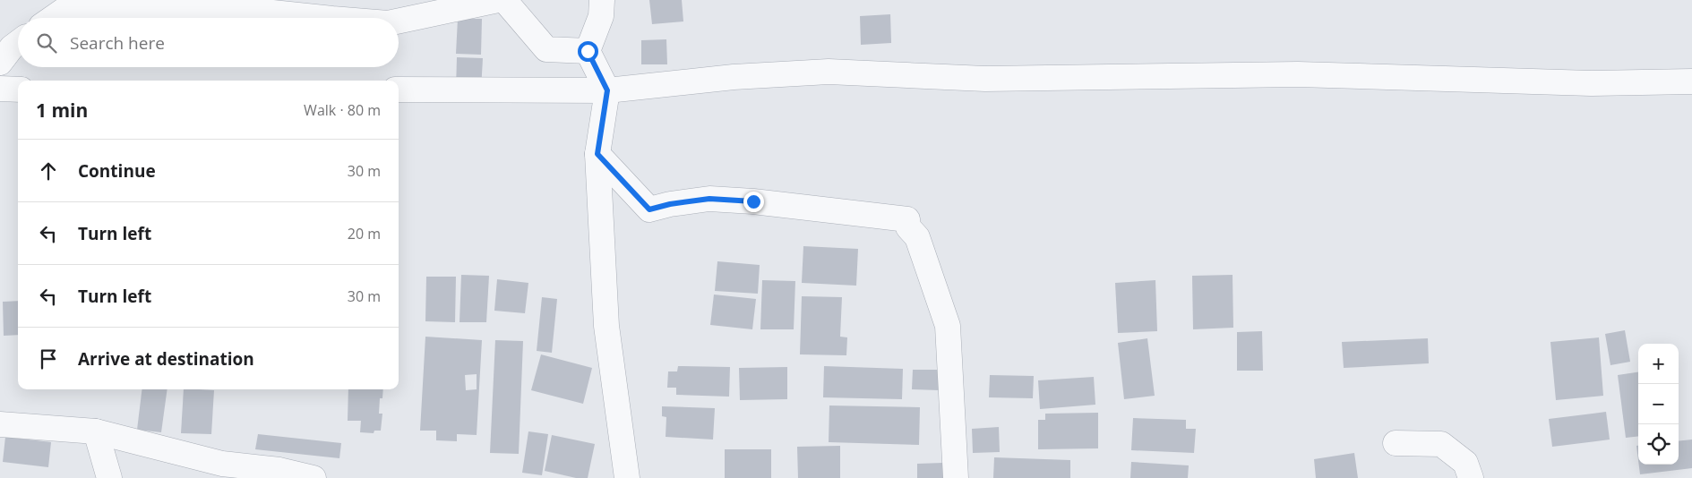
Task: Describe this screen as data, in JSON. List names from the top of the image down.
{
  "page": {
    "search": "Search here",
    "heading": ["1 min", "Walk · 80 m"],
    "list": [
      ["Continue", "30 m"],
      ["Turn left", "20 m"],
      ["Turn left", "30 m"],
      "Arrive at destination"
    ],
    "map_buttons": ["+", "−"]
  }
}
